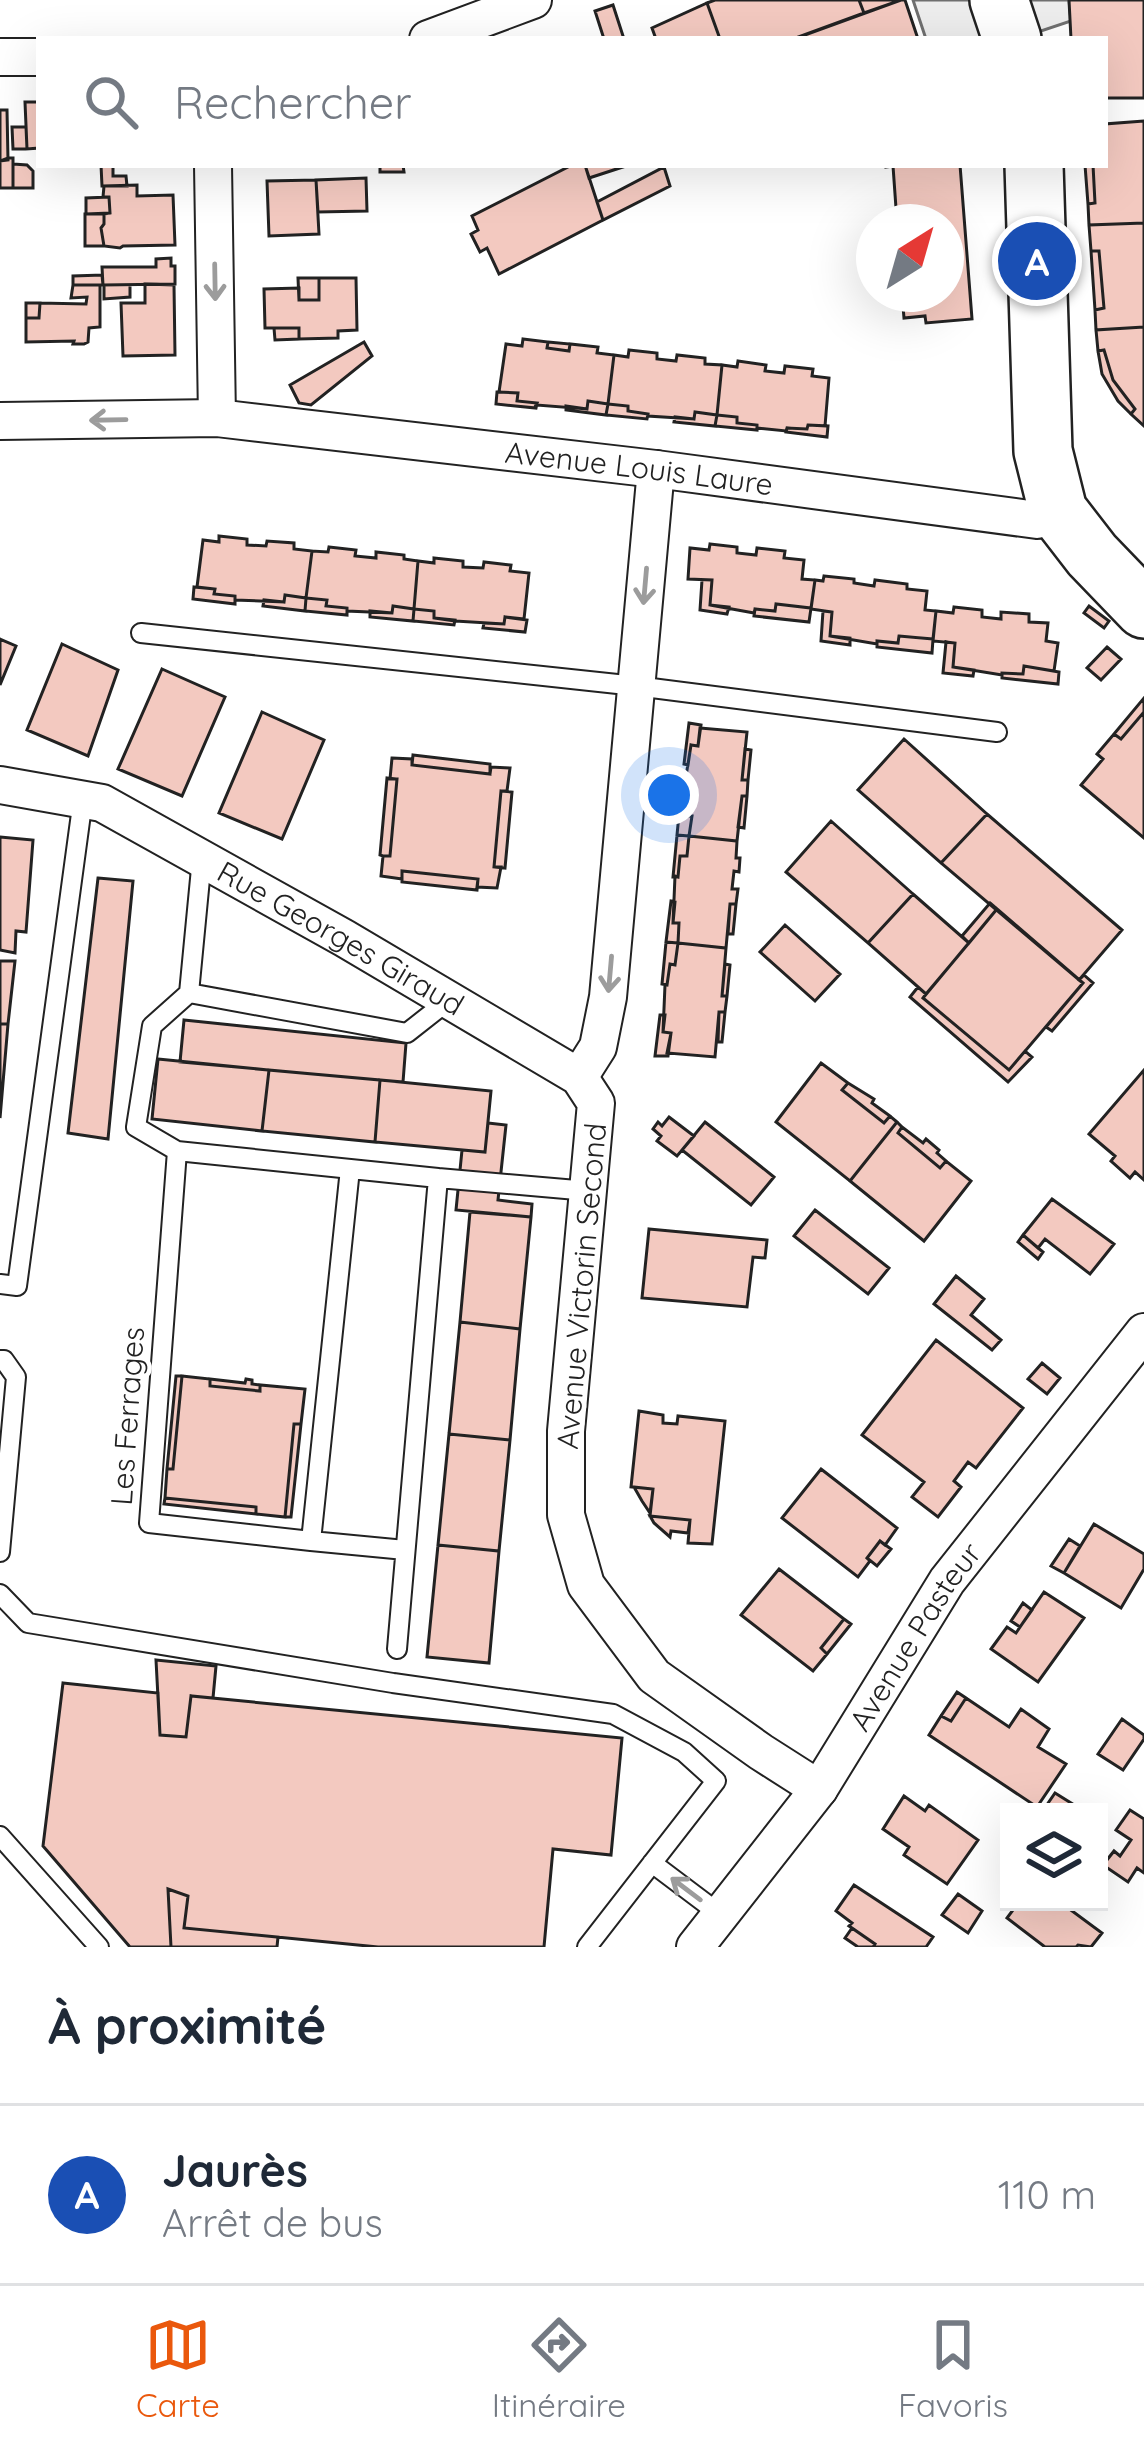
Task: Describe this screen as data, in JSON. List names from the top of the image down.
{
  "streets": {
    "street": [
      "Avenue Louis Laure",
      "Rue Georges Giraud",
      "Avenue Victorin Second",
      "Avenue Pasteur"
    ],
    "lane": ["Les Ferrages"]
  },
  "crossings": [
    ["Avenue Louis Laure", "Avenue Victorin Second"],
    ["Rue Georges Giraud", "Avenue Victorin Second"],
    ["Avenue Victorin Second", "Avenue Pasteur"]
  ],
  "one_way": ["Avenue Victorin Second"],
  "north": "top right",
  "page": {
    "search": "Rechercher",
    "pins": "A",
    "heading": "À proximité",
    "list": [
      {
        "mark": "A",
        "name": "Jaurès",
        "note": "Arrêt de bus",
        "value": "110 m"
      }
    ],
    "nav": ["Carte", "Itinéraire", "Favoris"]
  }
}
